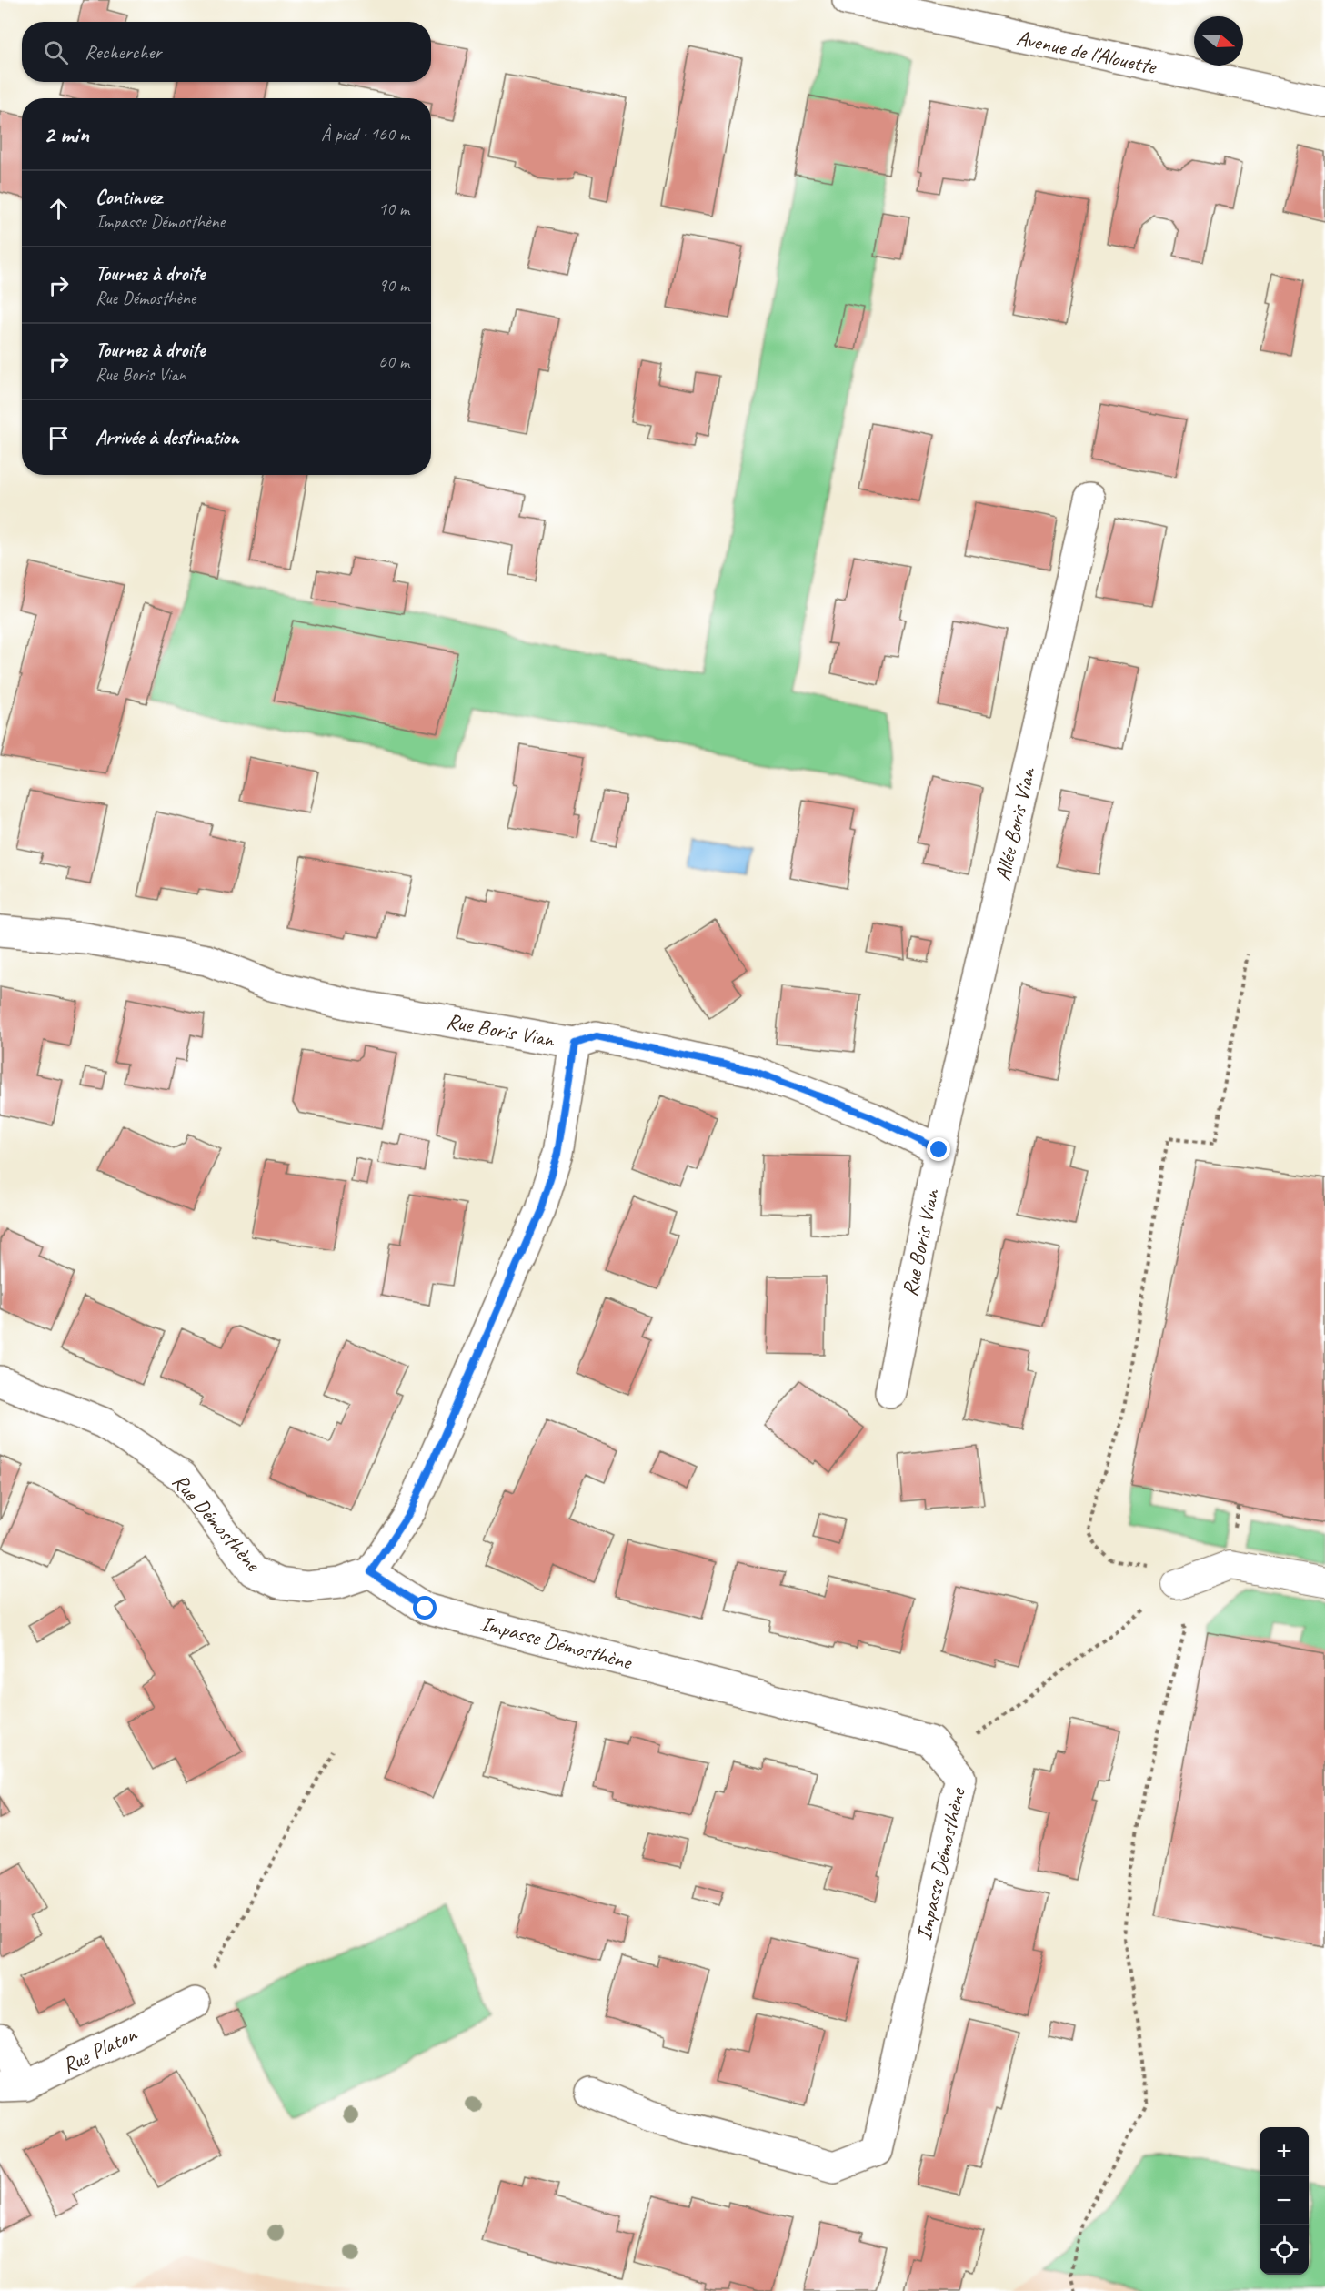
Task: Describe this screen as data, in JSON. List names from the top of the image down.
{
  "streets": {
    "street": [
      "Avenue de l'Alouette",
      "Allée Boris Vian",
      "Rue Boris Vian",
      "Rue Démosthène",
      "Impasse Démosthène",
      "Rue Platon"
    ]
  },
  "crossings": [
    ["Allée Boris Vian", "Rue Boris Vian"],
    ["Rue Démosthène", "Impasse Démosthène"]
  ],
  "north": "right",
  "page": {
    "search": "Rechercher",
    "heading": ["2 min", "À pied · 160 m"],
    "list": [
      ["Continuez", "Impasse Démosthène", "10 m"],
      ["Tournez à droite", "Rue Démosthène", "90 m"],
      ["Tournez à droite", "Rue Boris Vian", "60 m"],
      "Arrivée à destination"
    ],
    "map_buttons": ["+", "−"]
  }
}
